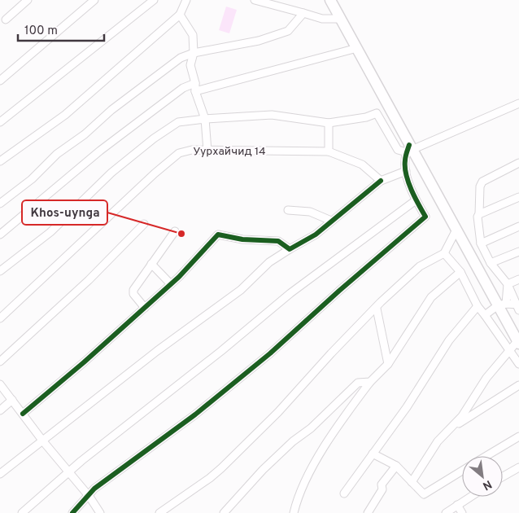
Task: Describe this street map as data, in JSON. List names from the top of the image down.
{
  "streets": {
    "street": ["Уурхайчид 14"]
  },
  "places": ["Khos-uynga"],
  "scale_bar": "100 m",
  "north": "bottom right"
}
